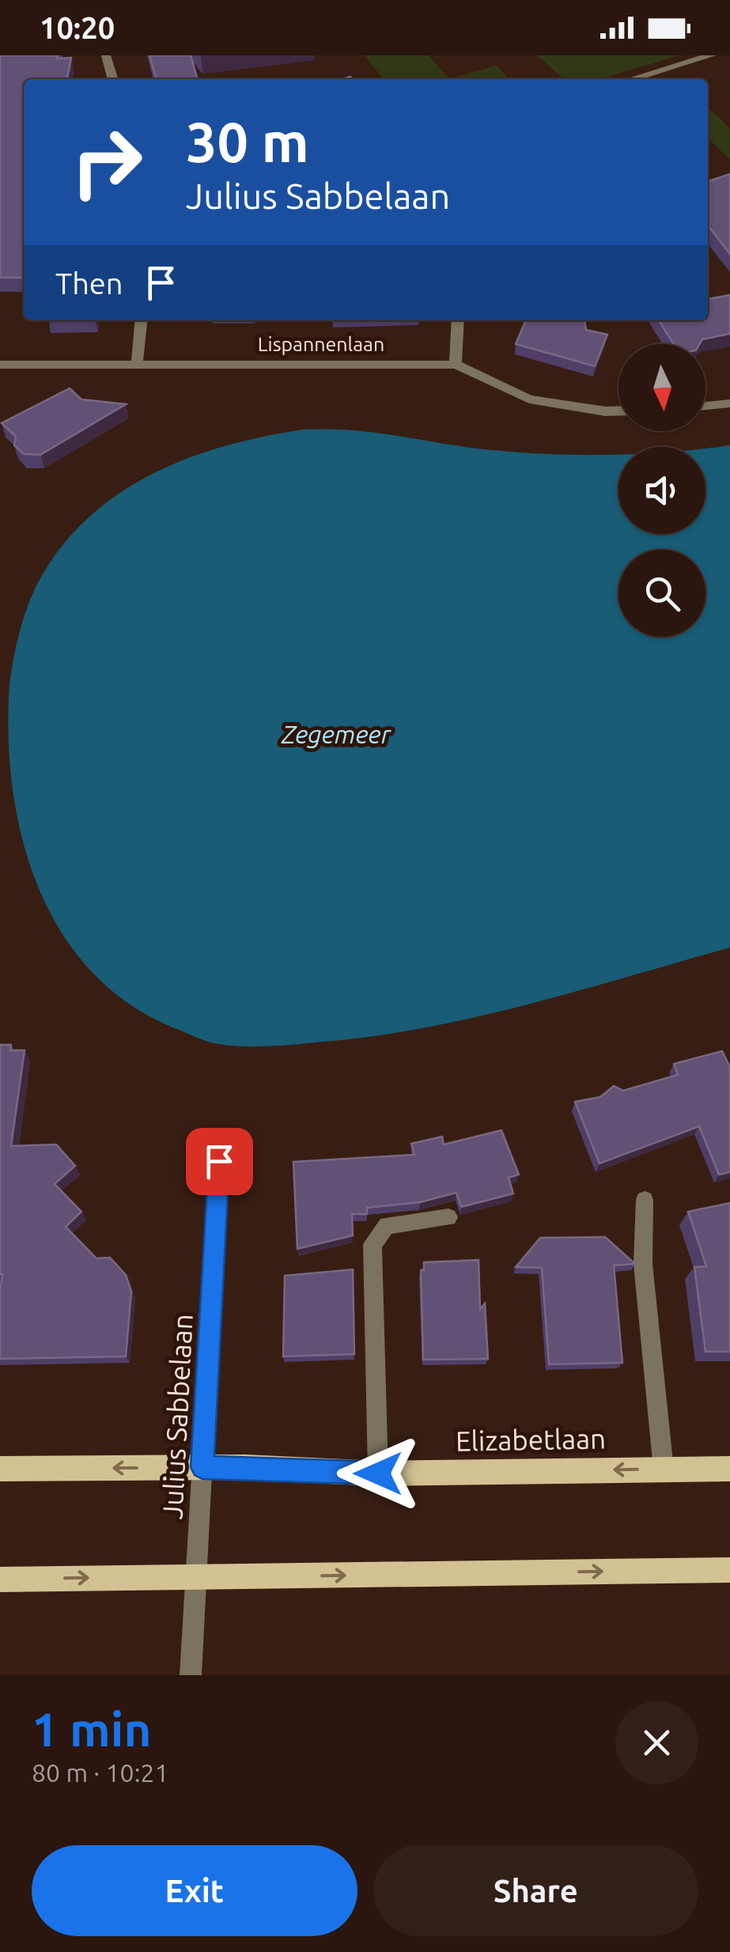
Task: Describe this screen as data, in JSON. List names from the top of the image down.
{
  "streets": {
    "main road": ["Elizabetlaan"],
    "street": ["Lispannenlaan", "Julius Sabbelaan"]
  },
  "crossings": [
    ["Julius Sabbelaan", "Elizabetlaan"]
  ],
  "water": ["Zegemeer"],
  "north": "bottom",
  "page": {
    "status": "10:20",
    "turn": ["30 m", "Julius Sabbelaan"],
    "then": "Then",
    "heading": ["1 min", "80 m · 10:21"],
    "buttons": ["Exit", "Share"]
  }
}
